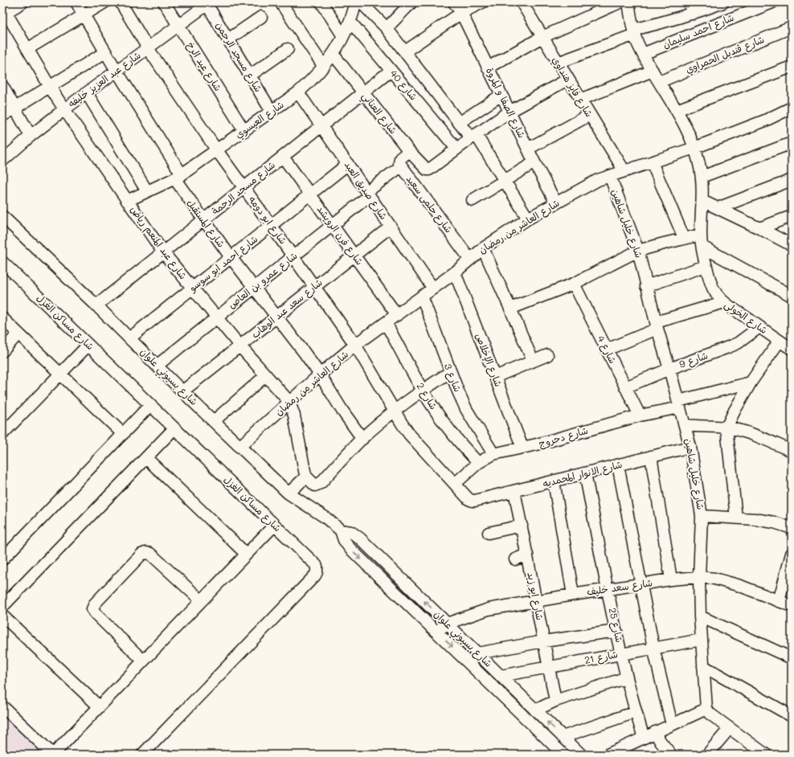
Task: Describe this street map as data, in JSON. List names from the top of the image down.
{
  "streets": {
    "street": [
      "شارع احمد سليمان",
      "شارع قنديل الحمراوي",
      "شارع مسجد الرحمن",
      "شارع عيد الرخ",
      "شارع عبد العزيز خليفه",
      "شارع 40",
      "شارع فايز هنداوي",
      "شارع الصفا و المروة",
      "شارع العناني",
      "شارع العيسوي",
      "شارع مسجد الرحمة",
      "شارع صديق العبد",
      "شارع حلمى سعيد",
      "شارع ابو دومه",
      "شارع المستقبل",
      "شارع خليل شاهين",
      "شارع العاشر من رمضان",
      "شارع فرن الرويشد",
      "شارع عبد المنعم رياض",
      "شارع احمد ابو سوسو",
      "شارع عمرو بن العاص",
      "شارع سعد عبد الوهاب",
      "شارع الخولى",
      "شارع مساكن الغزل",
      "شارع 4",
      "شارع الإخلاص",
      "شارع 9",
      "شارع بسيوني علوان",
      "شارع 3",
      "شارع 2",
      "شارع دحروج",
      "شارع الانوار المحمديه",
      "شارع سعد خليف",
      "شارع ابو زيد",
      "شارع 25",
      "شارع 21"
    ]
  },
  "crossings": [
    ["شارع احمد سليمان", "شارع الخولى"],
    ["شارع قنديل الحمراوي", "شارع الخولى"],
    ["شارع مسجد الرحمن", "شارع عبد العزيز خليفه"],
    ["شارع مسجد الرحمن", "شارع العيسوي"],
    ["شارع عيد الرخ", "شارع عبد العزيز خليفه"],
    ["شارع عيد الرخ", "شارع العيسوي"],
    ["شارع عبد العزيز خليفه", "شارع ابو دومه"],
    ["شارع عبد العزيز خليفه", "شارع المستقبل"],
    ["شارع عبد العزيز خليفه", "شارع عبد المنعم رياض"],
    ["شارع 40", "شارع العناني"],
    ["شارع 40", "شارع العيسوي"],
    ["شارع 40", "شارع مسجد الرحمة"],
    ["شارع فايز هنداوي", "شارع العاشر من رمضان"],
    ["شارع الصفا و المروة", "شارع العاشر من رمضان"],
    ["شارع العناني", "شارع العيسوي"],
    ["شارع العناني", "شارع مسجد الرحمة"],
    ["شارع العناني", "شارع حلمى سعيد"],
    ["شارع العيسوي", "شارع صديق العبد"],
    ["شارع العيسوي", "شارع ابو دومه"],
    ["شارع العيسوي", "شارع المستقبل"],
    ["شارع العيسوي", "شارع عبد المنعم رياض"],
    ["شارع مسجد الرحمة", "شارع صديق العبد"],
    ["شارع مسجد الرحمة", "شارع ابو دومه"],
    ["شارع مسجد الرحمة", "شارع المستقبل"],
    ["شارع مسجد الرحمة", "شارع فرن الرويشد"],
    ["شارع مسجد الرحمة", "شارع عبد المنعم رياض"],
    ["شارع مسجد الرحمة", "شارع بسيوني علوان"],
    ["شارع صديق العبد", "شارع العاشر من رمضان"],
    ["شارع صديق العبد", "شارع احمد ابو سوسو"],
    ["شارع صديق العبد", "شارع عمرو بن العاص"],
    ["شارع صديق العبد", "شارع سعد عبد الوهاب"],
    ["شارع حلمى سعيد", "شارع العاشر من رمضان"],
    ["شارع حلمى سعيد", "شارع عمرو بن العاص"],
    ["شارع ابو دومه", "شارع العاشر من رمضان"],
    ["شارع ابو دومه", "شارع احمد ابو سوسو"],
    ["شارع ابو دومه", "شارع عمرو بن العاص"],
    ["شارع ابو دومه", "شارع سعد عبد الوهاب"],
    ["شارع ابو دومه", "شارع دحروج"],
    ["شارع ابو دومه", "شارع الانوار المحمديه"],
    ["شارع المستقبل", "شارع العاشر من رمضان"],
    ["شارع المستقبل", "شارع احمد ابو سوسو"],
    ["شارع المستقبل", "شارع عمرو بن العاص"],
    ["شارع المستقبل", "شارع سعد عبد الوهاب"],
    ["شارع خليل شاهين", "شارع العاشر من رمضان"],
    ["شارع خليل شاهين", "شارع 9"],
    ["شارع خليل شاهين", "شارع دحروج"],
    ["شارع خليل شاهين", "شارع الانوار المحمديه"],
    ["شارع خليل شاهين", "شارع سعد خليف"],
    ["شارع خليل شاهين", "شارع 21"],
    ["شارع العاشر من رمضان", "شارع فرن الرويشد"],
    ["شارع العاشر من رمضان", "شارع عبد المنعم رياض"],
    ["شارع العاشر من رمضان", "شارع الخولى"],
    ["شارع العاشر من رمضان", "شارع الإخلاص"],
    ["شارع العاشر من رمضان", "شارع بسيوني علوان"],
    ["شارع العاشر من رمضان", "شارع 3"],
    ["شارع العاشر من رمضان", "شارع 2"],
    ["شارع فرن الرويشد", "شارع احمد ابو سوسو"],
    ["شارع فرن الرويشد", "شارع عمرو بن العاص"],
    ["شارع فرن الرويشد", "شارع سعد عبد الوهاب"],
    ["شارع عبد المنعم رياض", "شارع احمد ابو سوسو"],
    ["شارع عبد المنعم رياض", "شارع عمرو بن العاص"],
    ["شارع عبد المنعم رياض", "شارع سعد عبد الوهاب"],
    ["شارع احمد ابو سوسو", "شارع بسيوني علوان"],
    ["شارع عمرو بن العاص", "شارع بسيوني علوان"],
    ["شارع سعد عبد الوهاب", "شارع بسيوني علوان"],
    ["شارع الخولى", "شارع 9"],
    ["شارع 4", "شارع 9"],
    ["شارع 4", "شارع دحروج"],
    ["شارع الإخلاص", "شارع دحروج"],
    ["شارع بسيوني علوان", "شارع سعد خليف"],
    ["شارع بسيوني علوان", "شارع 21"],
    ["شارع 3", "شارع دحروج"],
    ["شارع 2", "شارع دحروج"],
    ["شارع الانوار المحمديه", "شارع ابو زيد"],
    ["شارع الانوار المحمديه", "شارع 25"],
    ["شارع سعد خليف", "شارع ابو زيد"],
    ["شارع سعد خليف", "شارع 25"],
    ["شارع ابو زيد", "شارع 21"],
    ["شارع 25", "شارع 21"]
  ]
}
